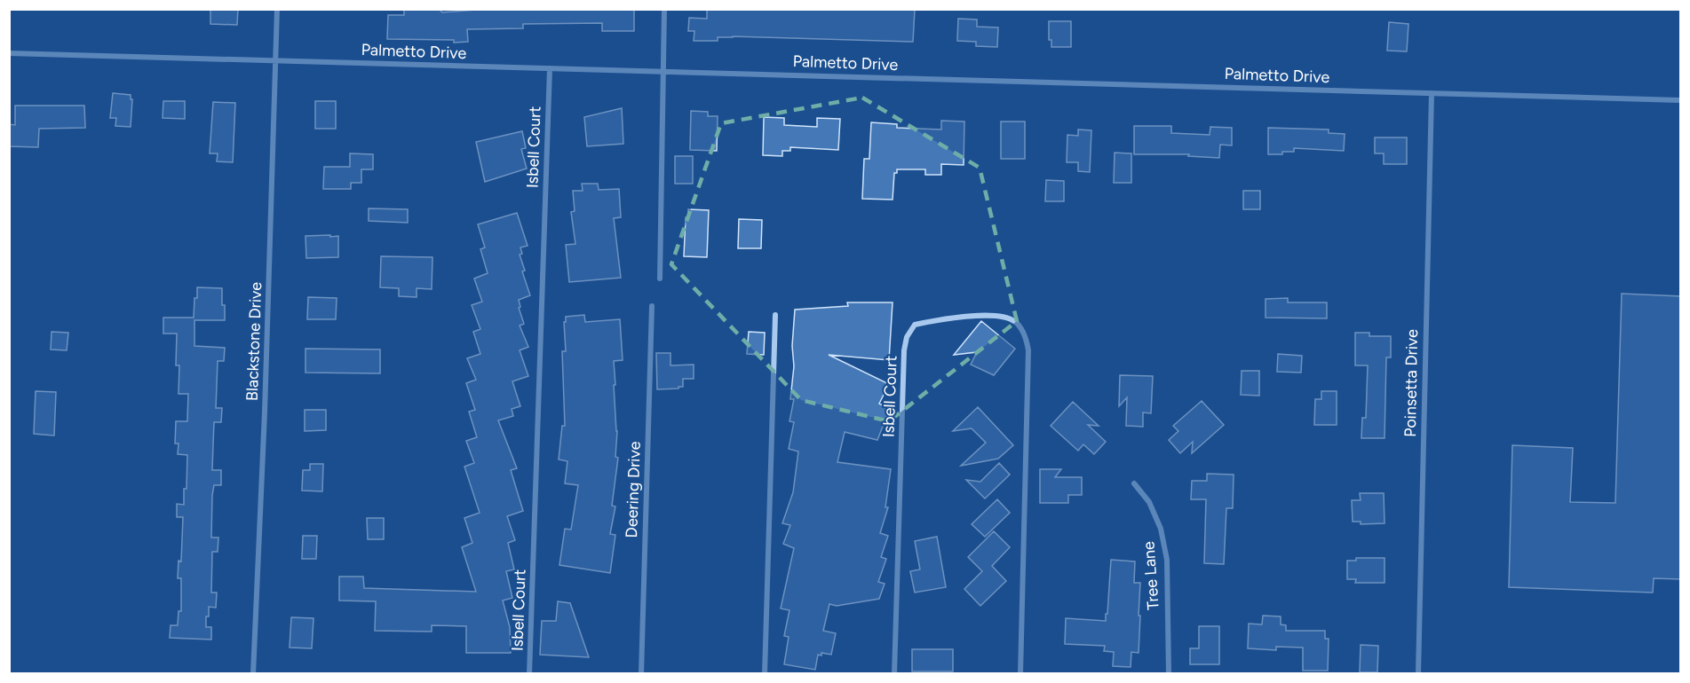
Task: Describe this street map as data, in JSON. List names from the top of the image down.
{
  "streets": {
    "street": [
      "Palmetto Drive",
      "Isbell Court",
      "Blackstone Drive",
      "Poinsetta Drive",
      "Deering Drive",
      "Tree Lane"
    ]
  },
  "crossings": [
    ["Palmetto Drive", "Isbell Court"],
    ["Palmetto Drive", "Blackstone Drive"],
    ["Palmetto Drive", "Poinsetta Drive"]
  ]
}
